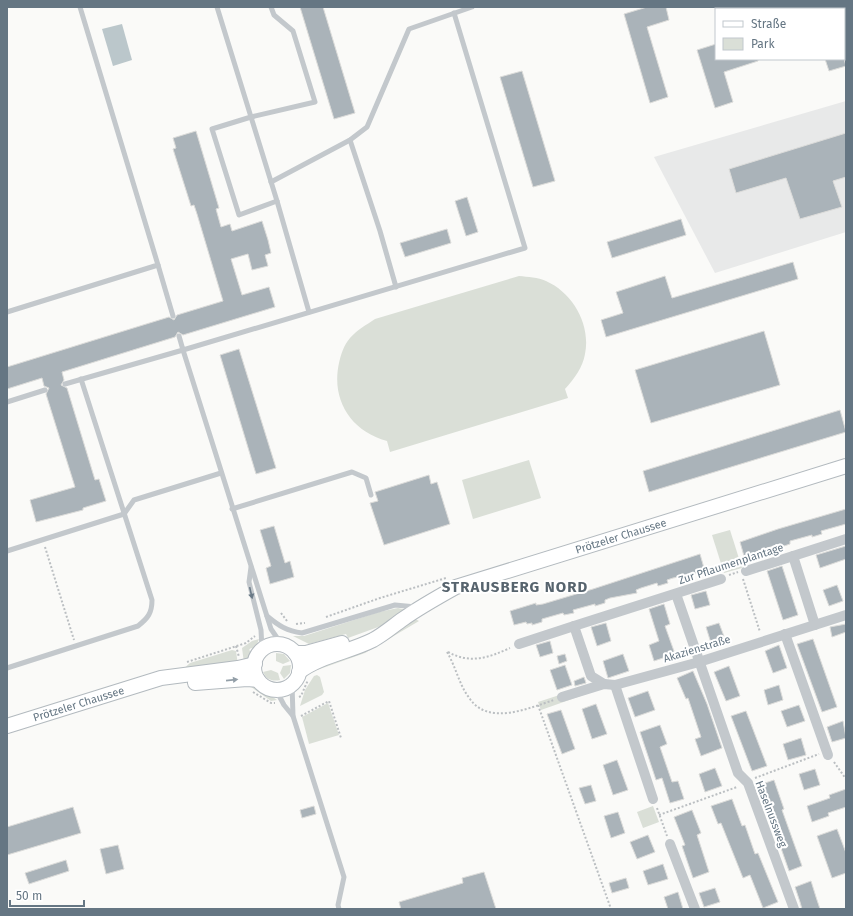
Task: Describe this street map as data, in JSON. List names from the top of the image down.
{
  "streets": {
    "main road": ["Prötzeler Chaussee"],
    "street": ["Zur Pflaumenplantage", "Akazienstraße", "Haselnussweg"]
  },
  "crossings": [
    ["Zur Pflaumenplantage", "Akazienstraße"],
    ["Zur Pflaumenplantage", "Haselnussweg"],
    ["Akazienstraße", "Haselnussweg"]
  ],
  "districts": ["STRAUSBERG NORD"],
  "legend": ["Straße", "Park"],
  "scale_bar": "50 m"
}
